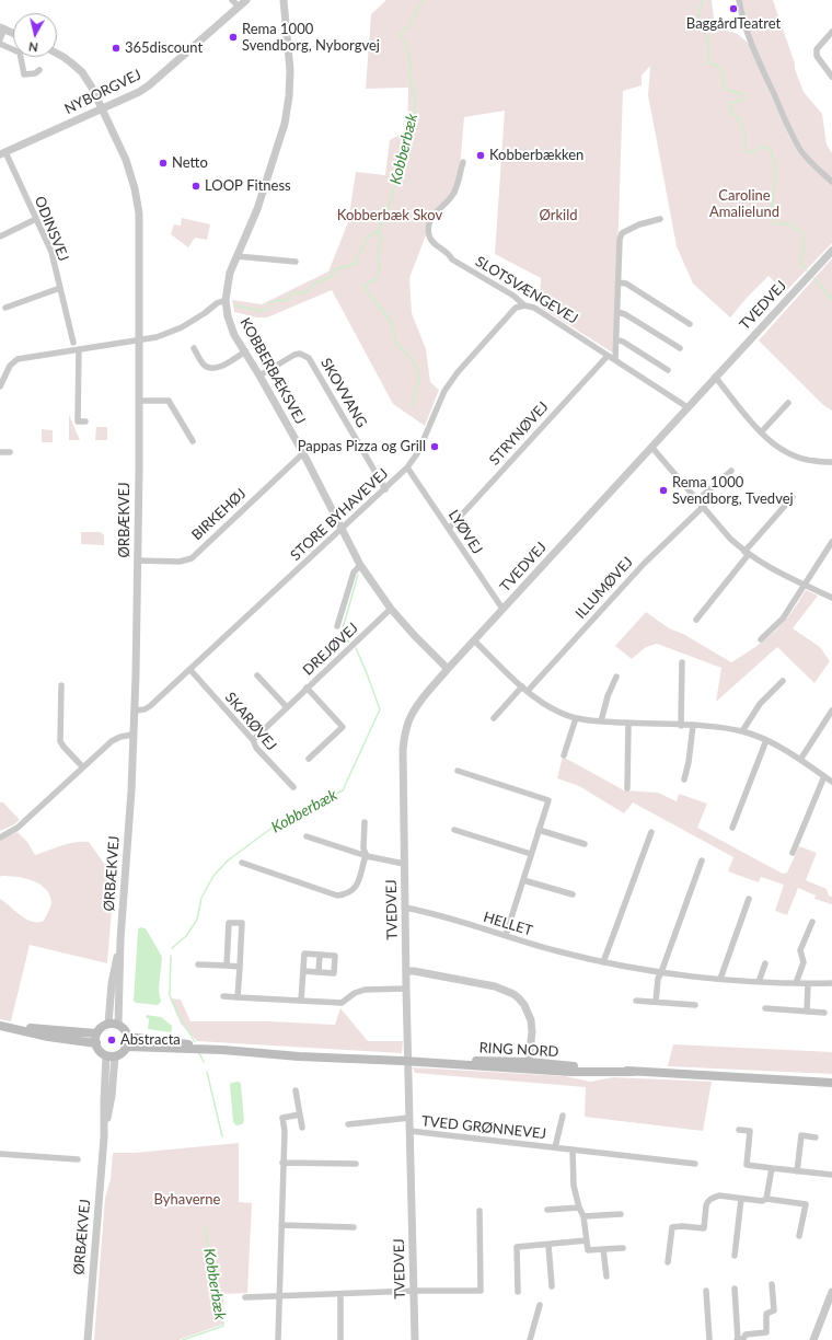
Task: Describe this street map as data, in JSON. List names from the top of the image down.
{
  "streets": {
    "main road": ["RING NORD"],
    "street": [
      "NYBORGVEJ",
      "ODINSVEJ",
      "SLOTSVÆNGEVEJ",
      "TVEDVEJ",
      "KOBBERBÆKSVEJ",
      "SKOVVANG",
      "STRYNØVEJ",
      "BIRKEHØJ",
      "STORE BYHAVEVEJ",
      "ØRBÆKVEJ",
      "LYØVEJ",
      "ILLUMØVEJ",
      "DREJØVEJ",
      "SKARØVEJ",
      "HELLET",
      "TVED GRØNNEVEJ"
    ]
  },
  "crossings": [
    ["NYBORGVEJ", "ODINSVEJ"],
    ["NYBORGVEJ", "ØRBÆKVEJ"],
    ["SLOTSVÆNGEVEJ", "TVEDVEJ"],
    ["SLOTSVÆNGEVEJ", "STRYNØVEJ"],
    ["SLOTSVÆNGEVEJ", "STORE BYHAVEVEJ"],
    ["TVEDVEJ", "KOBBERBÆKSVEJ"],
    ["TVEDVEJ", "LYØVEJ"],
    ["TVEDVEJ", "HELLET"],
    ["TVEDVEJ", "TVED GRØNNEVEJ"],
    ["KOBBERBÆKSVEJ", "SKOVVANG"],
    ["KOBBERBÆKSVEJ", "BIRKEHØJ"],
    ["KOBBERBÆKSVEJ", "STORE BYHAVEVEJ"],
    ["KOBBERBÆKSVEJ", "DREJØVEJ"],
    ["SKOVVANG", "STORE BYHAVEVEJ"],
    ["STRYNØVEJ", "LYØVEJ"],
    ["BIRKEHØJ", "ØRBÆKVEJ"],
    ["STORE BYHAVEVEJ", "ØRBÆKVEJ"],
    ["STORE BYHAVEVEJ", "LYØVEJ"],
    ["STORE BYHAVEVEJ", "SKARØVEJ"],
    ["ØRBÆKVEJ", "RING NORD"],
    ["DREJØVEJ", "SKARØVEJ"]
  ],
  "water": ["Kobberbæk"],
  "parks": [
    "Caroline Amalielund",
    "Kobberbæk Skov",
    "Ørkild",
    "Byhaverne"
  ],
  "places": [
    "BaggårdTeatret",
    "Rema 1000 Svendborg, Nyborgvej",
    "365discount",
    "Kobberbækken",
    "Netto",
    "LOOP Fitness",
    "Pappas Pizza og Grill",
    "Rema 1000 Svendborg, Tvedvej",
    "Abstracta"
  ],
  "north": "bottom"
}
